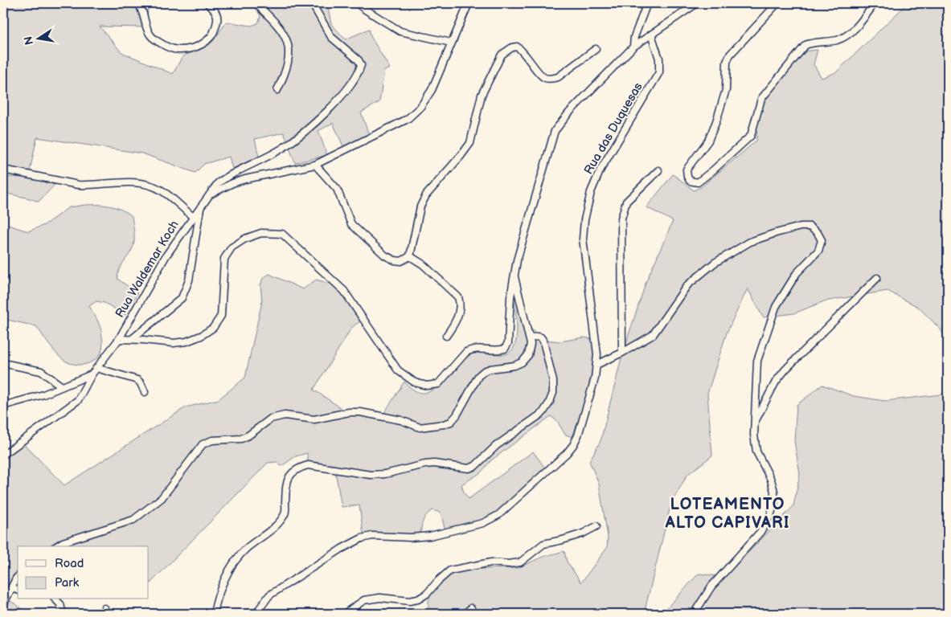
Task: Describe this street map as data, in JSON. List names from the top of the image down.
{
  "streets": {
    "street": ["Rua das Duquesas", "Rua Waldemar Koch"]
  },
  "districts": ["LOTEAMENTO ALTO CAPIVARI"],
  "legend": ["Road", "Park"],
  "north": "left"
}
